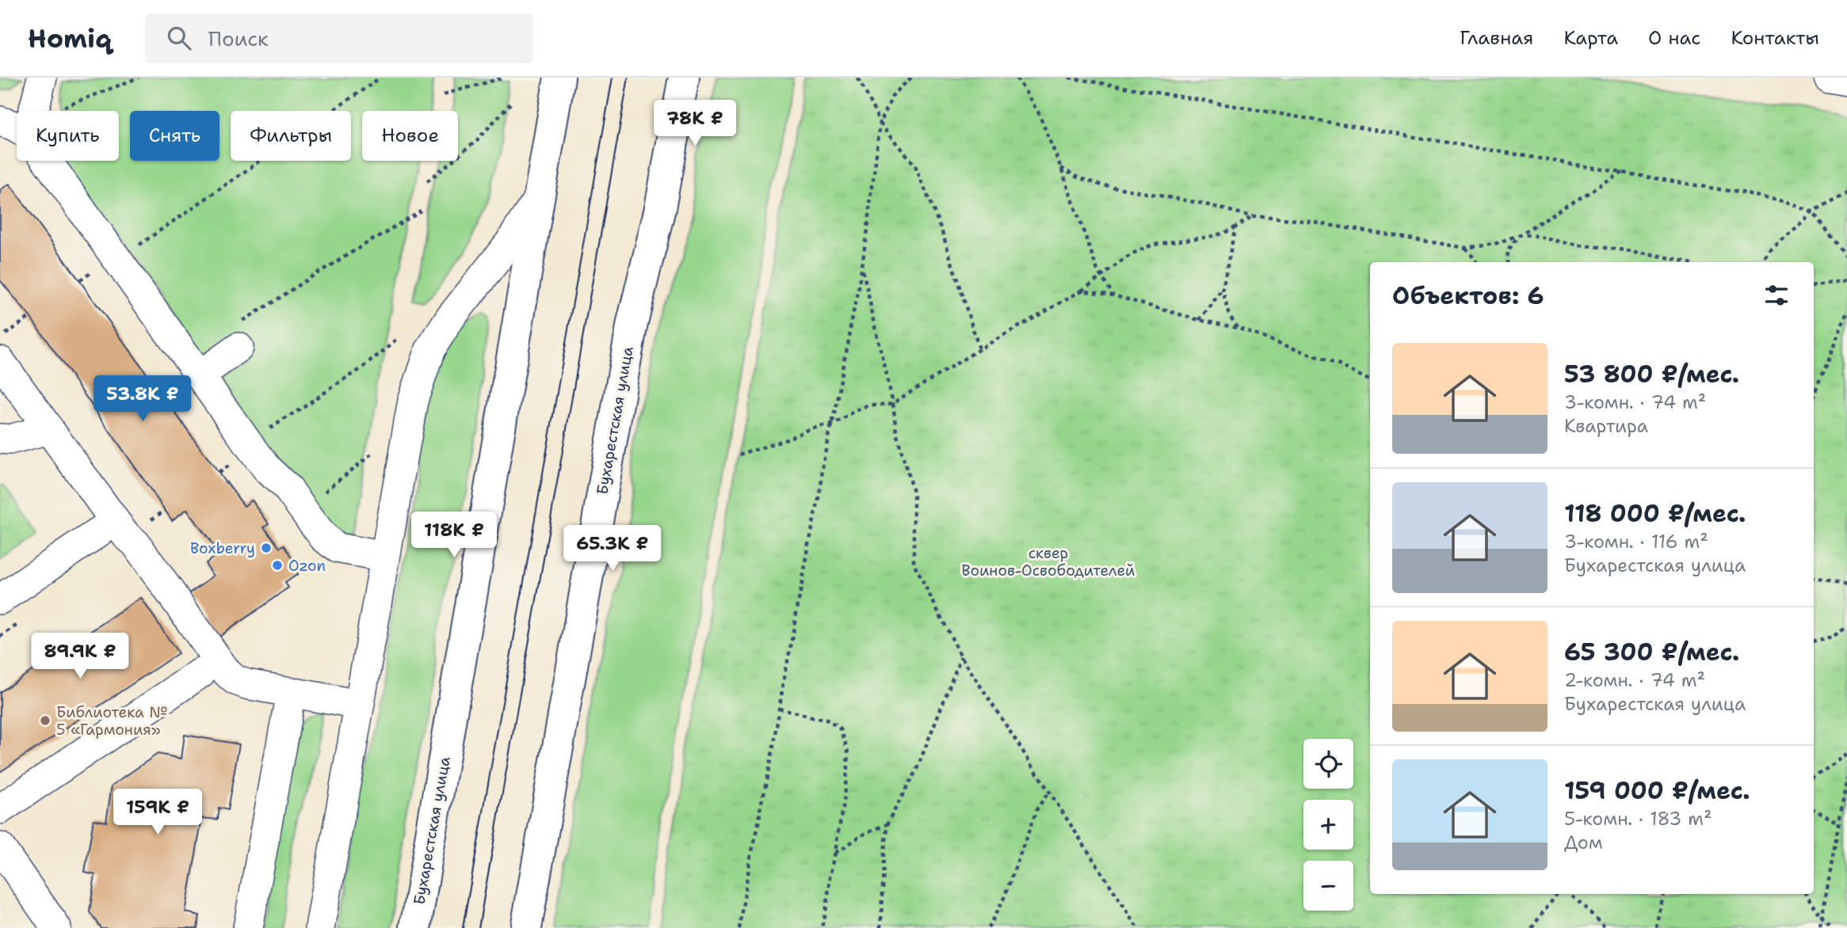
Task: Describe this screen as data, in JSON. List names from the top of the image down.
{
  "streets": {
    "main road": ["Бухарестская улица"]
  },
  "parks": ["сквер Воинов-Освободителей"],
  "places": ["Boxberry", "Ozon", "Библиотека № 5 «Гармония»"],
  "page": {
    "header": "Homiq",
    "search": "Поиск",
    "nav": [
      "Главная",
      "Карта",
      "О нас",
      "Контакты"
    ],
    "price": [
      "78K ₽",
      "53.8K ₽",
      "118K ₽",
      "65.3K ₽",
      "89.9K ₽",
      "159K ₽"
    ],
    "chip": [
      "Купить",
      "Снять",
      "Фильтры",
      "Новое"
    ],
    "heading": "Объектов: 6",
    "list": [
      {
        "name": "53 800 ₽/мес.",
        "note": "3-комн. · 74 m² · Квартира"
      },
      {
        "name": "118 000 ₽/мес.",
        "note": "3-комн. · 116 m² · Бухарестская улица"
      },
      {
        "name": "65 300 ₽/мес.",
        "note": "2-комн. · 74 m² · Бухарестская улица"
      },
      {
        "name": "159 000 ₽/мес.",
        "note": "5-комн. · 183 m² · Дом"
      }
    ],
    "map_buttons": ["+", "−"]
  }
}
